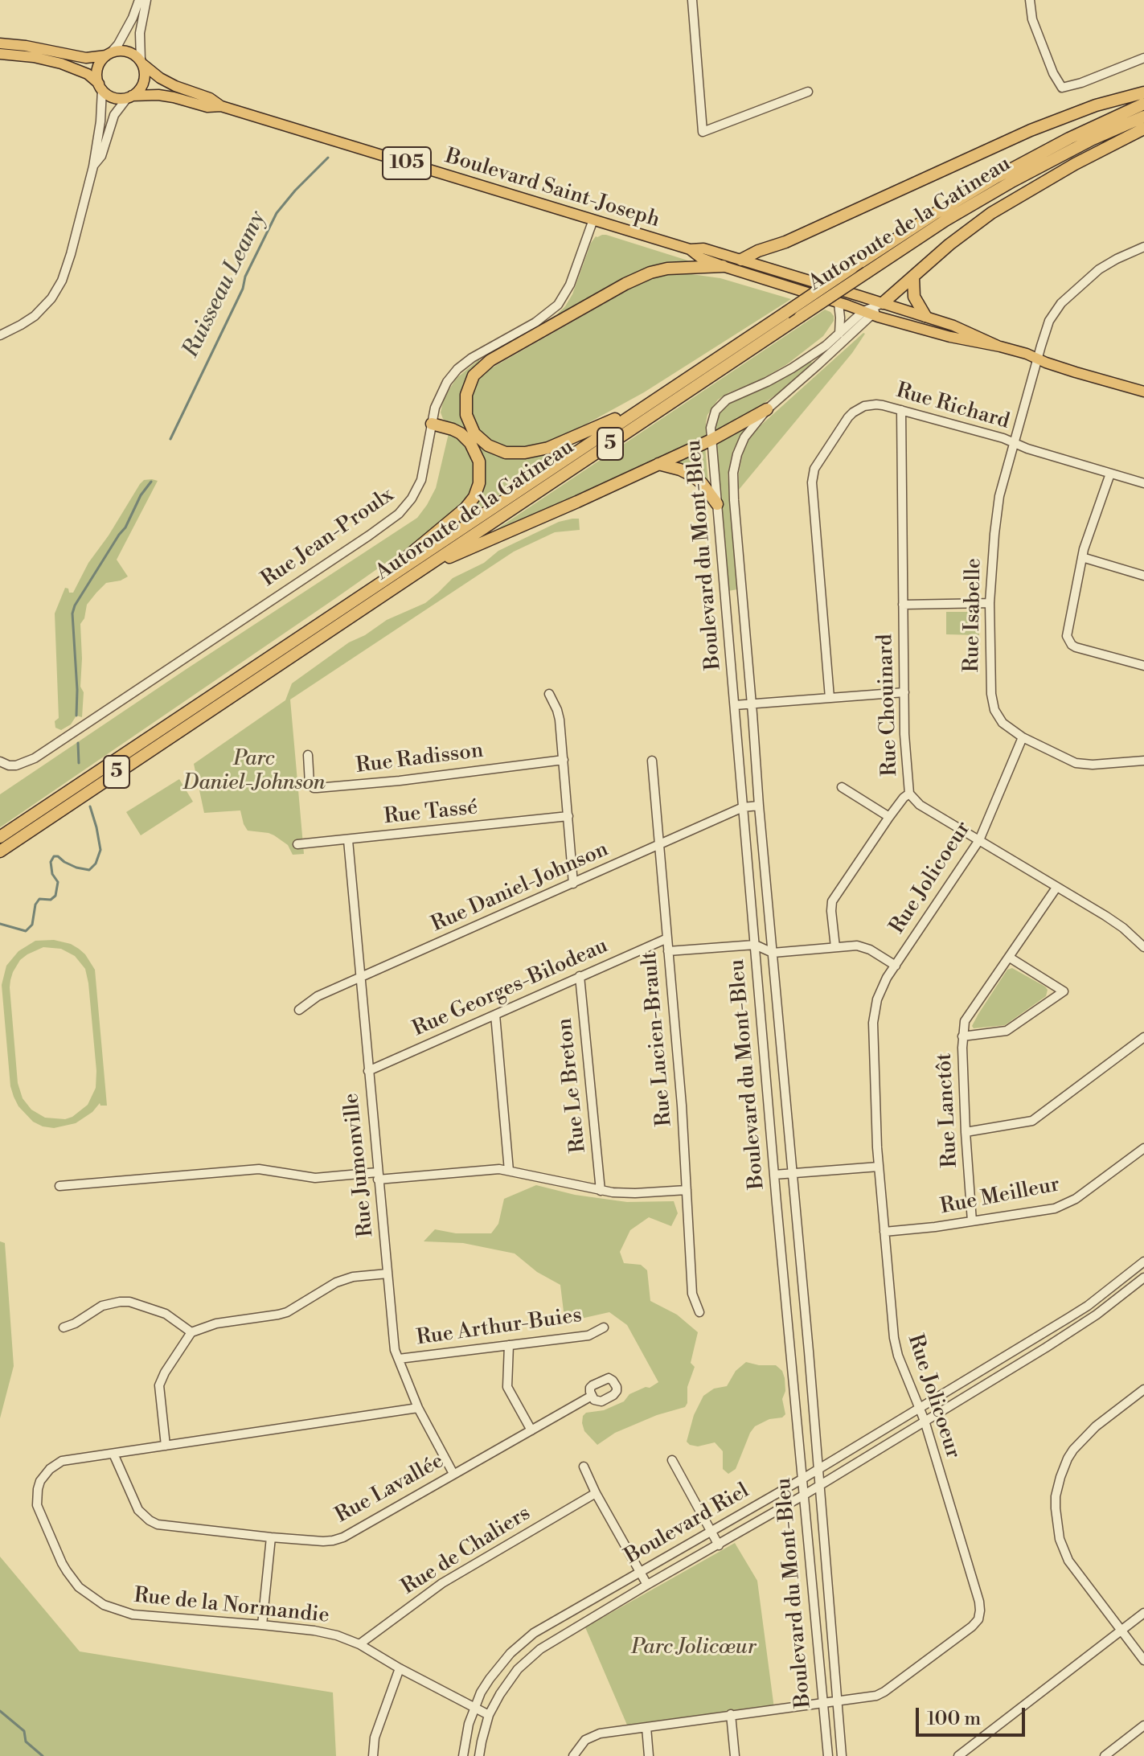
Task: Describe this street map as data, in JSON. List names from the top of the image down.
{
  "streets": {
    "highway": ["Autoroute de la Gatineau", "5"],
    "main road": ["105", "Boulevard Saint-Joseph"],
    "street": [
      "Rue Richard",
      "Rue Jean-Proulx",
      "Boulevard du Mont-Bleu",
      "Rue Isabelle",
      "Rue Chouinard",
      "Rue Radisson",
      "Rue Tassé",
      "Rue Jolicoeur",
      "Rue Daniel-Johnson",
      "Rue Georges-Bilodeau",
      "Rue Lucien-Brault",
      "Rue Le Breton",
      "Rue Lanctôt",
      "Rue Jumonville",
      "Rue Meilleur",
      "Rue Arthur-Buies",
      "Rue Lavallée",
      "Boulevard Riel",
      "Rue de Chaliers",
      "Rue de la Normandie"
    ]
  },
  "crossings": [
    ["105", "Boulevard Saint-Joseph"],
    ["Boulevard Saint-Joseph", "Rue Jean-Proulx"],
    ["Boulevard Saint-Joseph", "Boulevard du Mont-Bleu"],
    ["Boulevard Saint-Joseph", "Rue Isabelle"],
    ["Rue Richard", "Rue Isabelle"],
    ["Rue Richard", "Rue Chouinard"],
    ["Boulevard du Mont-Bleu", "Rue Jolicoeur"],
    ["Boulevard du Mont-Bleu", "Rue Daniel-Johnson"],
    ["Boulevard du Mont-Bleu", "Boulevard Riel"],
    ["Rue Isabelle", "Rue Jolicoeur"],
    ["Rue Chouinard", "Rue Jolicoeur"],
    ["Rue Chouinard", "Rue Lanctôt"],
    ["Rue Tassé", "Rue Jumonville"],
    ["Rue Jolicoeur", "Rue Meilleur"],
    ["Rue Jolicoeur", "Boulevard Riel"],
    ["Rue Daniel-Johnson", "Rue Lucien-Brault"],
    ["Rue Daniel-Johnson", "Rue Jumonville"],
    ["Rue Georges-Bilodeau", "Rue Lucien-Brault"],
    ["Rue Georges-Bilodeau", "Rue Le Breton"],
    ["Rue Georges-Bilodeau", "Rue Jumonville"],
    ["Rue Lanctôt", "Rue Meilleur"],
    ["Rue Jumonville", "Rue Arthur-Buies"],
    ["Rue Jumonville", "Rue Lavallée"],
    ["Rue Jumonville", "Rue de la Normandie"],
    ["Rue Lavallée", "Rue de la Normandie"],
    ["Boulevard Riel", "Rue de la Normandie"],
    ["Rue de Chaliers", "Rue de la Normandie"]
  ],
  "water": ["Ruisseau Leamy"],
  "parks": ["Parc Daniel-Johnson", "Parc Jolicœur"],
  "scale_bar": "100 m"
}
